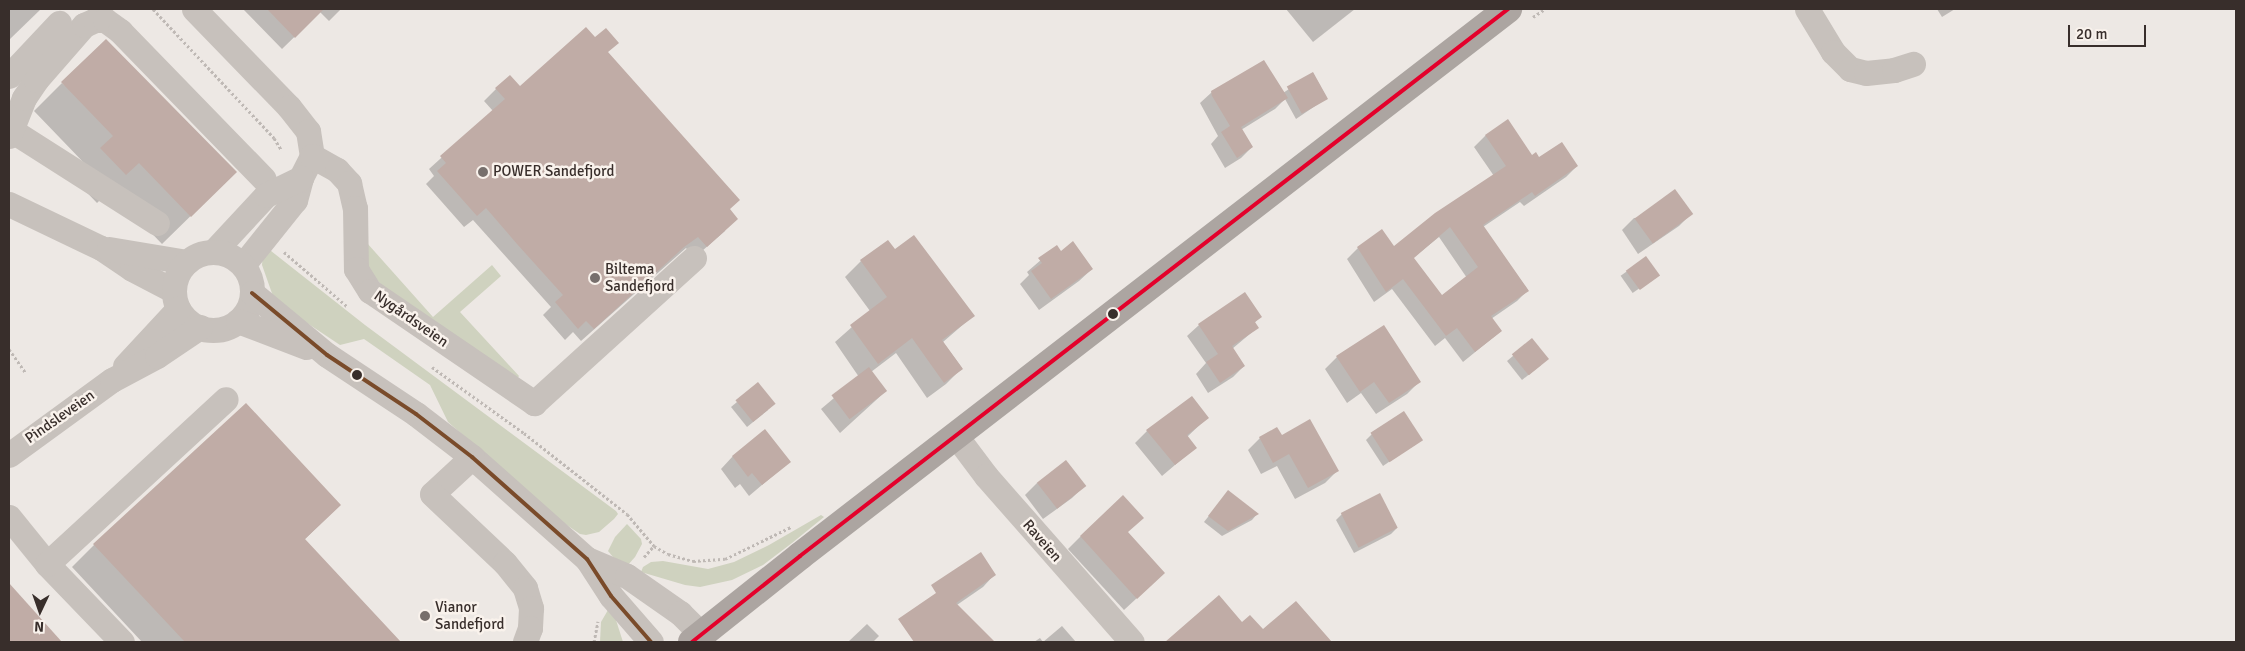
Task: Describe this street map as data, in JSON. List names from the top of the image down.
{
  "streets": {
    "street": ["Nygårdsveien", "Pindsleveien", "Raveien"]
  },
  "places": ["POWER Sandefjord", "Biltema Sandefjord", "Vianor Sandefjord"],
  "scale_bar": "20 m",
  "north": "bottom"
}
